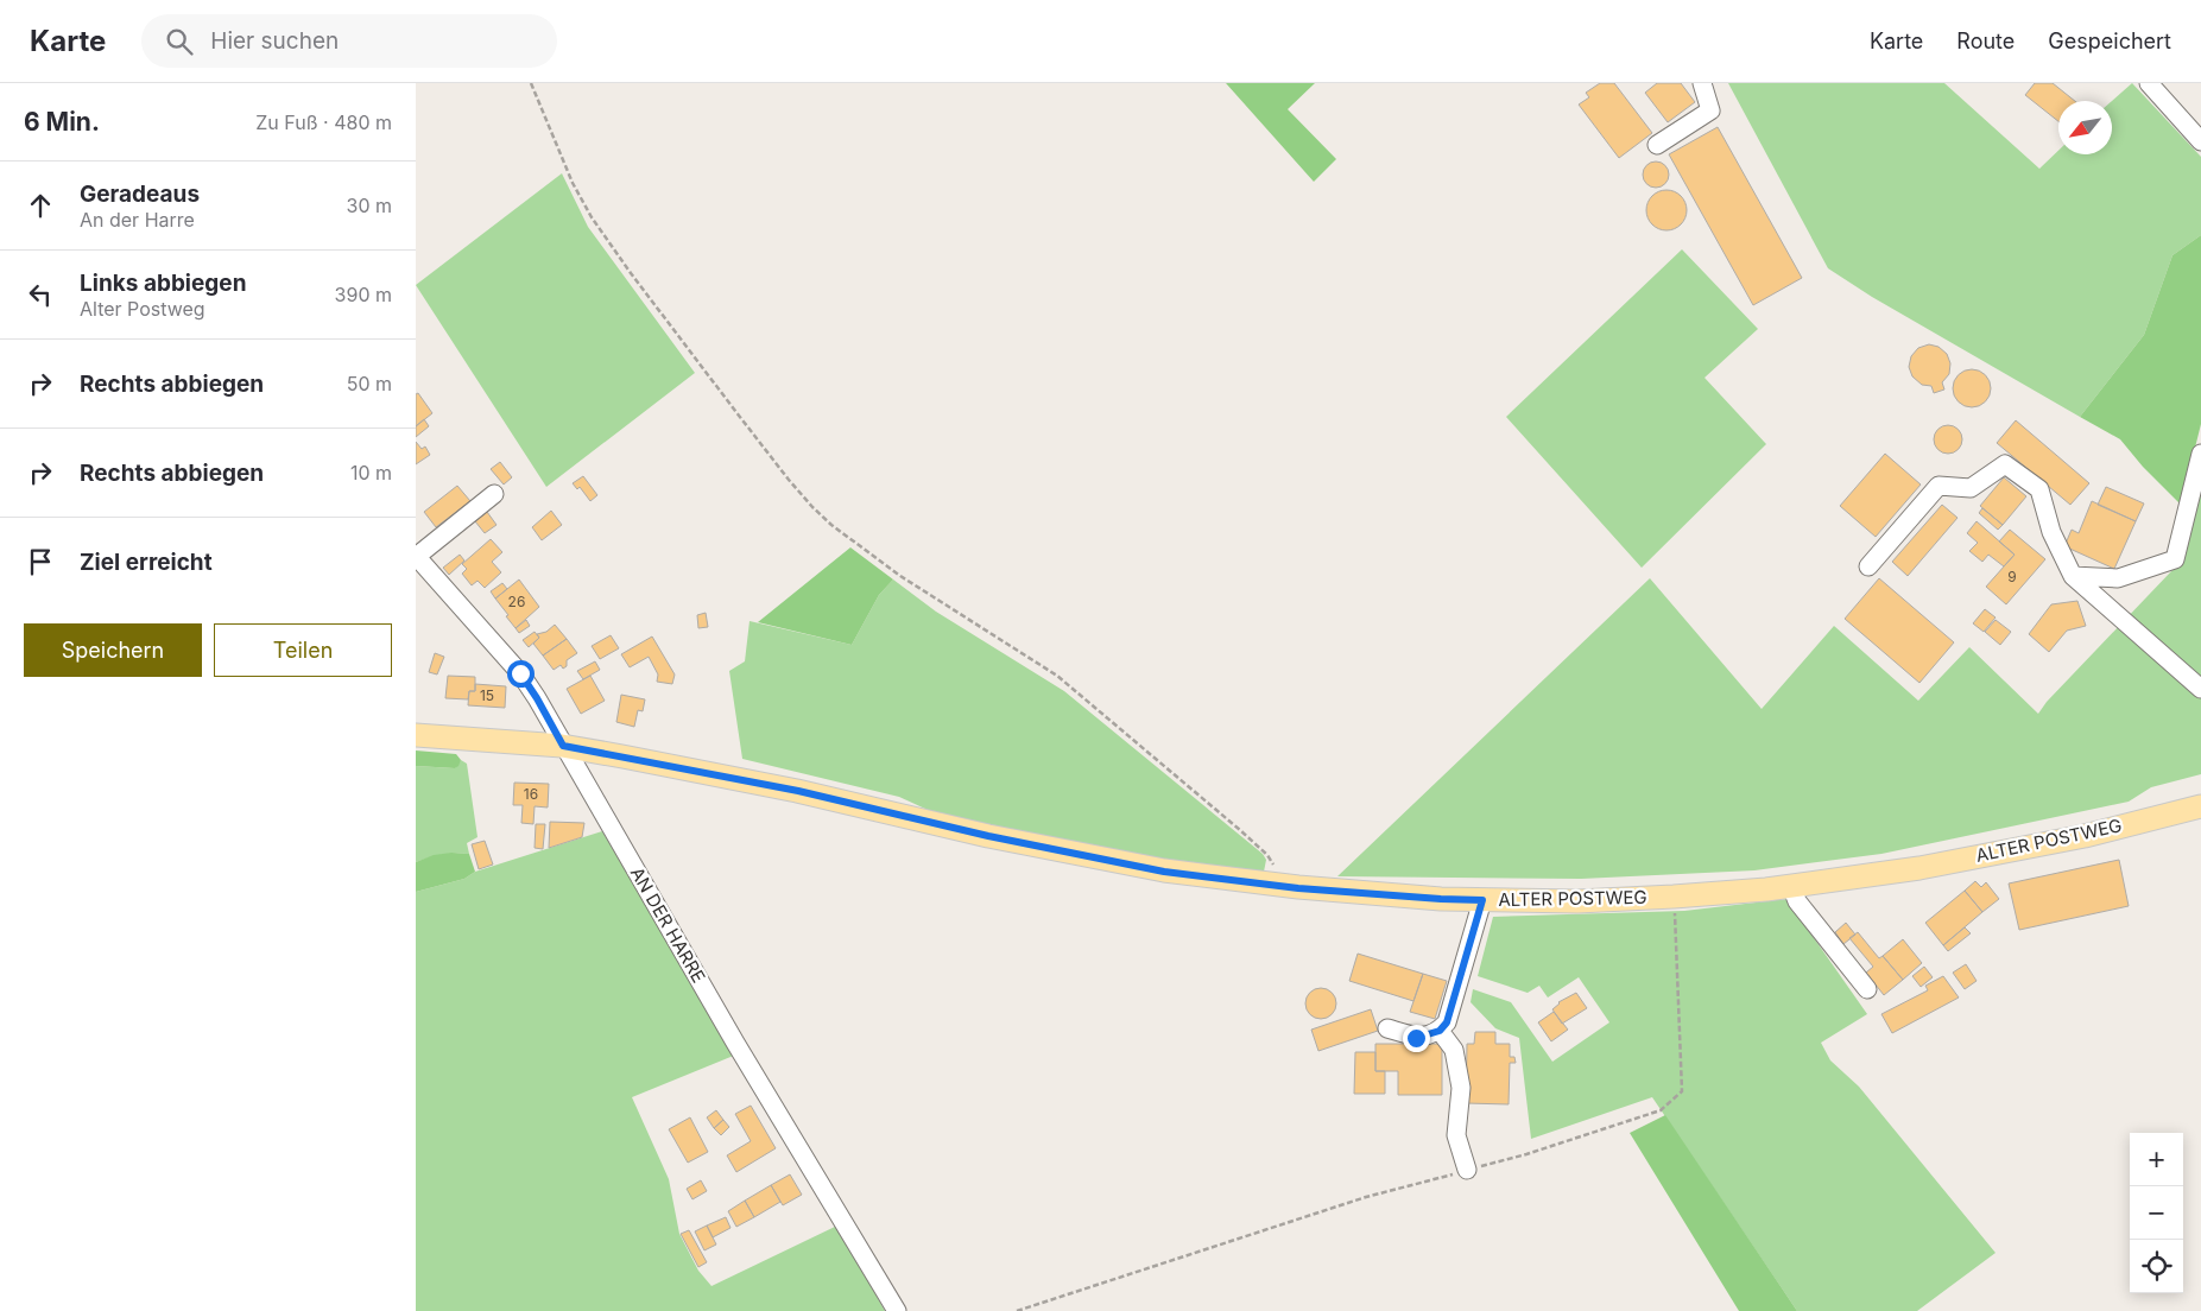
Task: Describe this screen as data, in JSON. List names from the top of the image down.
{
  "streets": {
    "main road": ["ALTER POSTWEG"],
    "street": ["AN DER HARRE"]
  },
  "crossings": [
    ["ALTER POSTWEG", "AN DER HARRE"]
  ],
  "house_numbers": [
    "9",
    "26",
    "15",
    "16"
  ],
  "north": "bottom left",
  "page": {
    "header": "Karte",
    "search": "Hier suchen",
    "nav": ["Karte", "Route", "Gespeichert"],
    "heading": ["6 Min.", "Zu Fuß · 480 m"],
    "list": [
      ["Geradeaus", "An der Harre", "30 m"],
      ["Links abbiegen", "Alter Postweg", "390 m"],
      ["Rechts abbiegen", "50 m"],
      ["Rechts abbiegen", "10 m"],
      "Ziel erreicht"
    ],
    "buttons": ["Speichern", "Teilen"],
    "map_buttons": ["+", "−"]
  }
}
